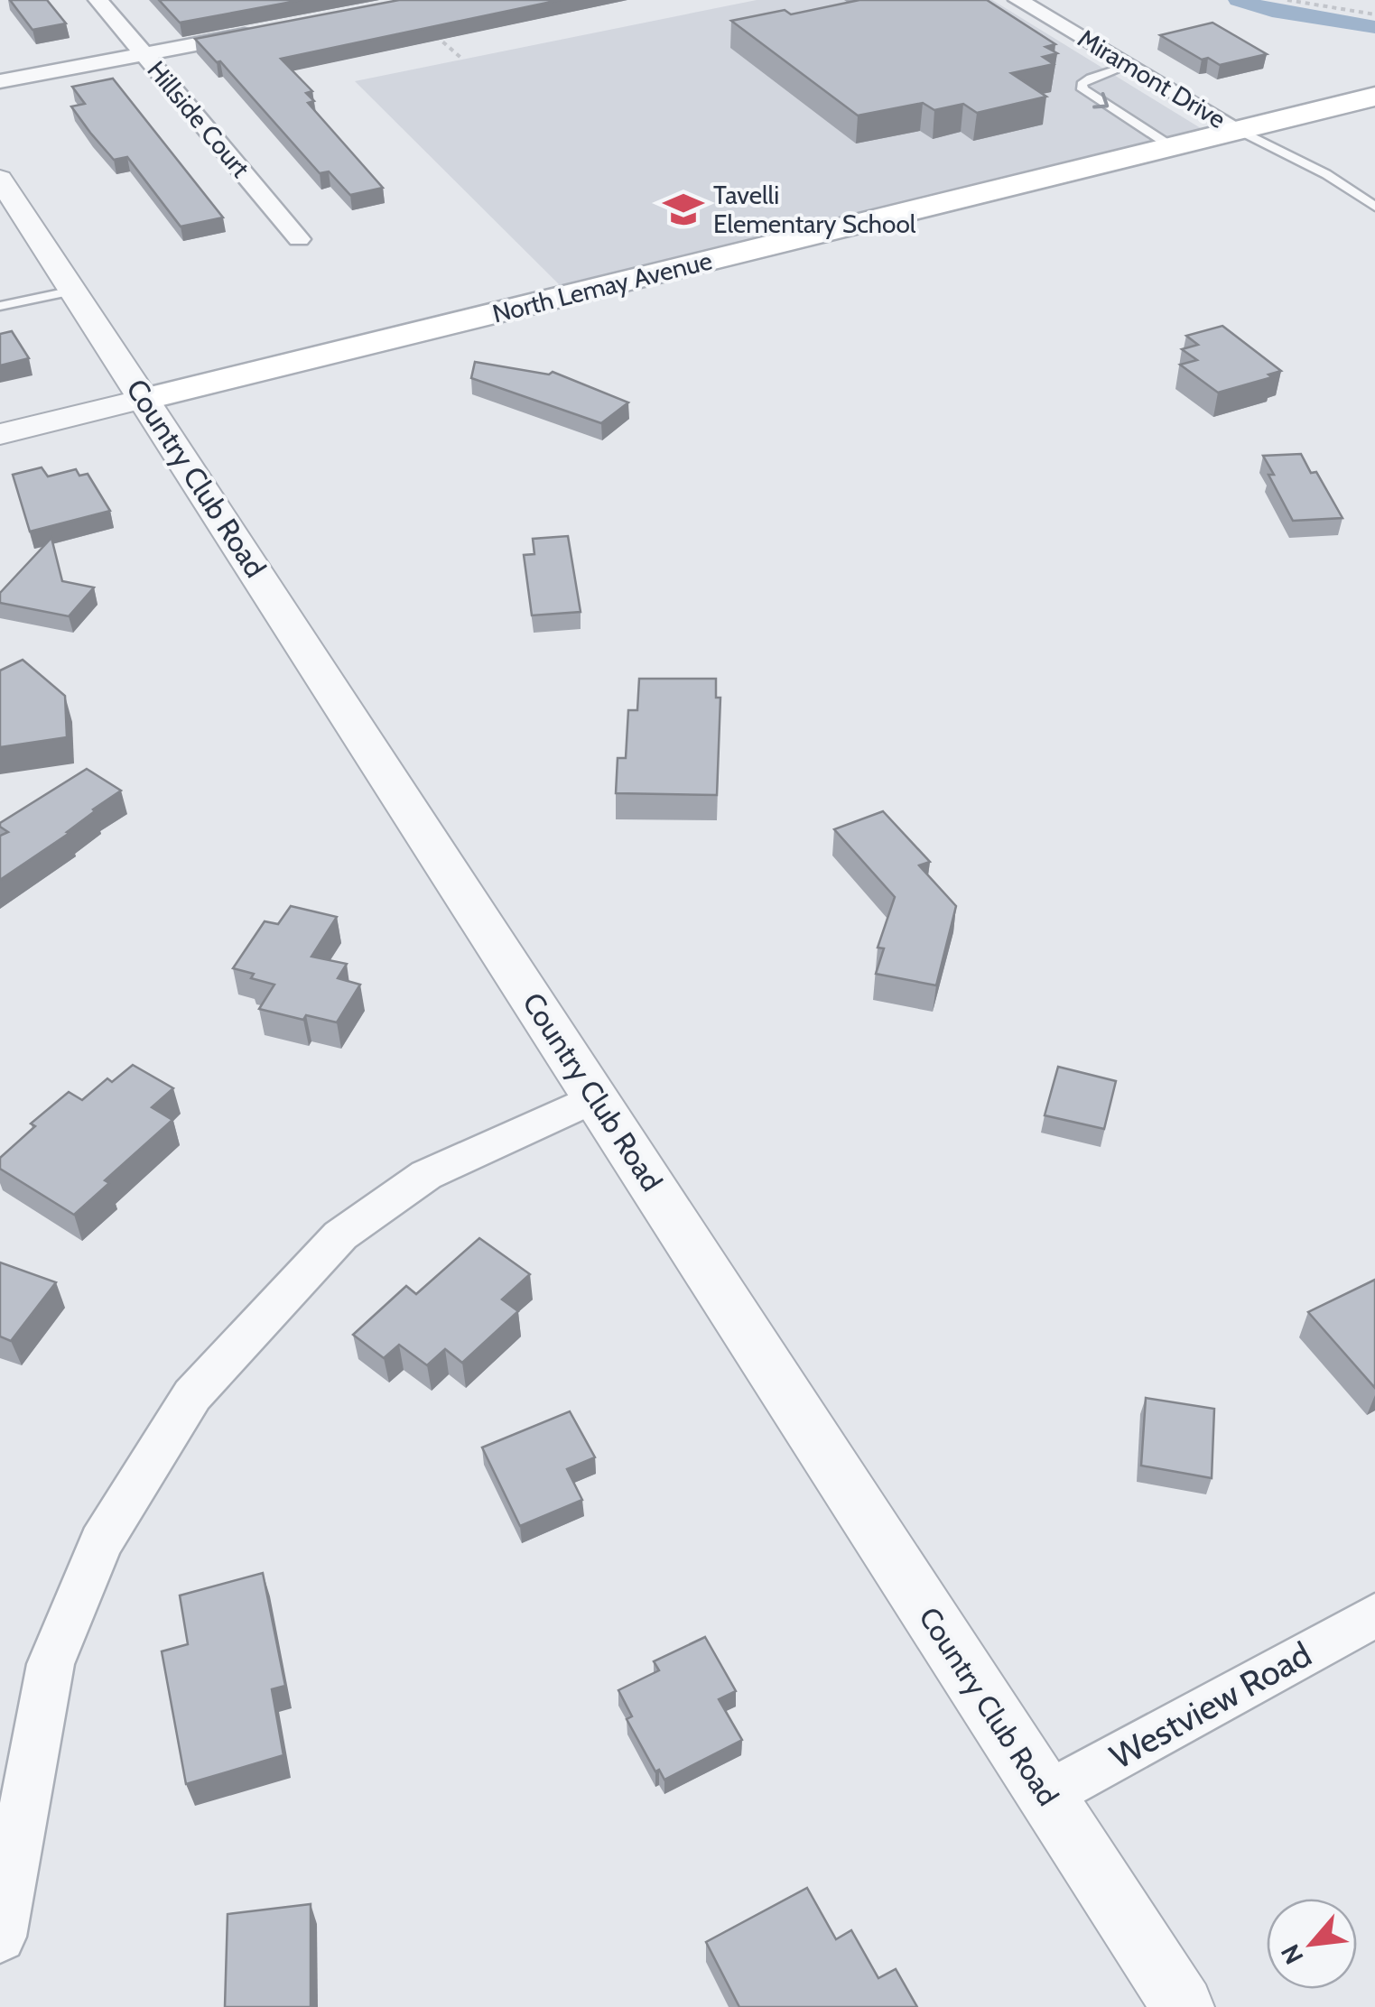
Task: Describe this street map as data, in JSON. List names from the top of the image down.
{
  "streets": {
    "main road": ["North Lemay Avenue"],
    "street": [
      "Miramont Drive",
      "Hillside Court",
      "Country Club Road",
      "Westview Road"
    ]
  },
  "crossings": [
    ["Miramont Drive", "North Lemay Avenue"],
    ["North Lemay Avenue", "Country Club Road"],
    ["Country Club Road", "Westview Road"]
  ],
  "places": {
    "school or university": ["Tavelli Elementary School"]
  },
  "north": "bottom left"
}
